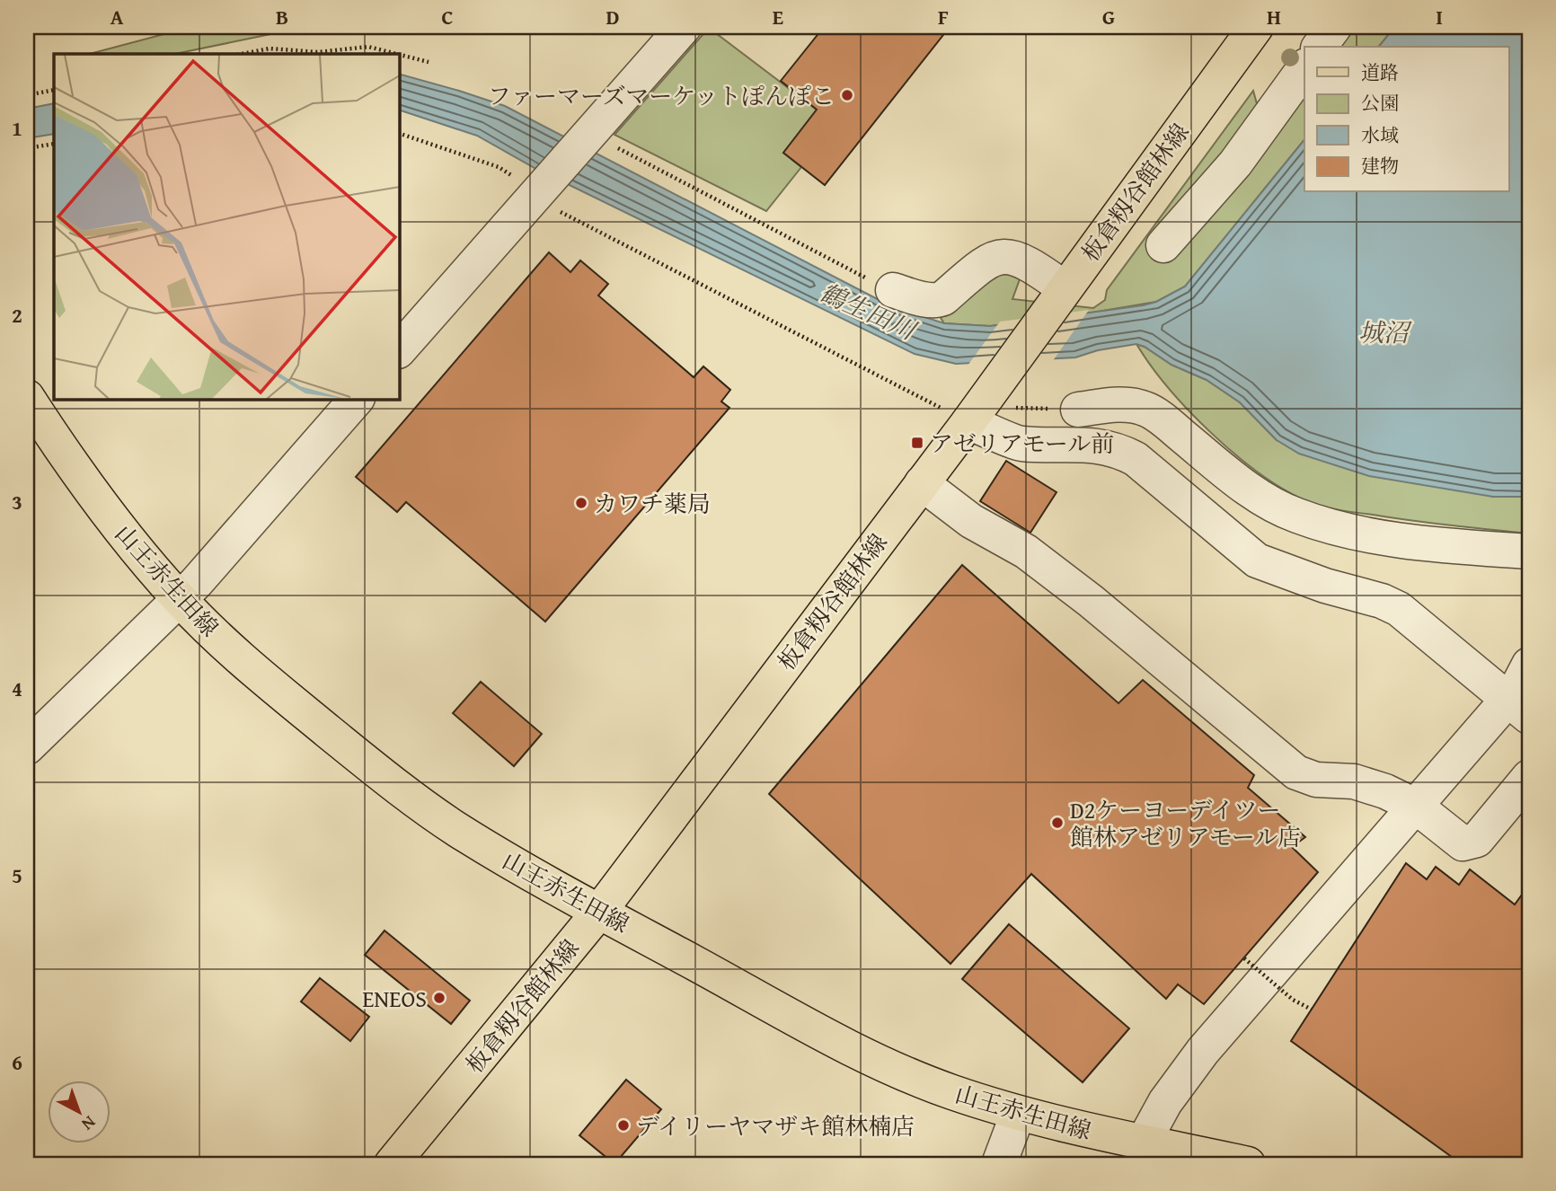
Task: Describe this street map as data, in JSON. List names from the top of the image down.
{
  "streets": {
    "main road": ["板倉籾谷館林線", "山王赤生田線"]
  },
  "crossings": [
    ["板倉籾谷館林線", "山王赤生田線"]
  ],
  "water": ["鶴生田川", "城沼"],
  "places": {
    "other": [
      "ファーマーズマーケットぽんぽこ",
      "カワチ薬局",
      "D2ケーヨーデイツー 館林アゼリアモール店",
      "ENEOS",
      "デイリーヤマザキ館林楠店"
    ],
    "transit": ["アゼリアモール前"]
  },
  "legend": [
    "道路",
    "公園",
    "水域",
    "建物"
  ],
  "north": "bottom right",
  "grid": {
    "columns": [
      "A",
      "B",
      "C",
      "D",
      "E",
      "F",
      "G",
      "H",
      "I"
    ],
    "rows": [
      "1",
      "2",
      "3",
      "4",
      "5",
      "6"
    ]
  }
}
